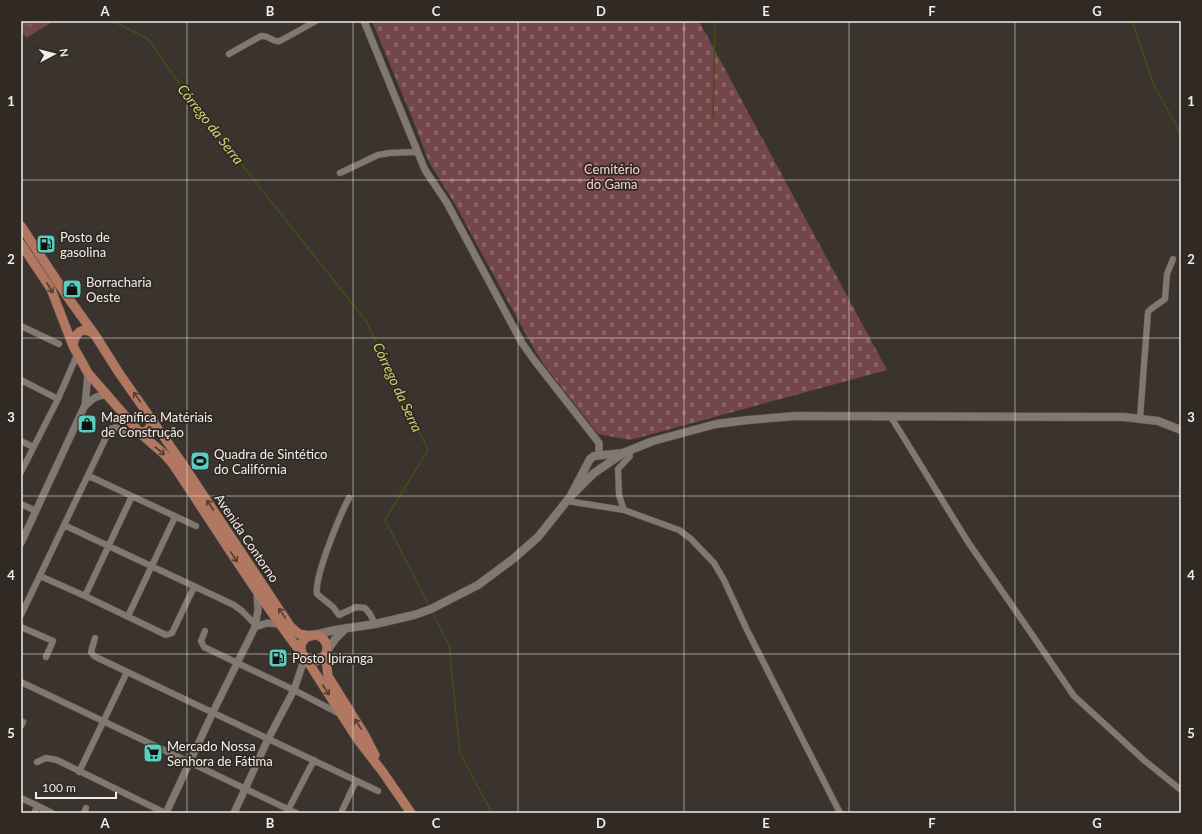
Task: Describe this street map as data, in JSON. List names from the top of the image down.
{
  "streets": {
    "main road": ["Avenida Contorno"]
  },
  "water": ["Córrego da Serra"],
  "parks": ["Cemitério do Gama"],
  "places": {
    "fuel station": ["Posto de gasolina", "Posto Ipiranga"],
    "shop": ["Borracharia Oeste", "Magnífica Matériais de Construção"],
    "sports": ["Quadra de Sintético do Califórnia"],
    "supermarket": ["Mercado Nossa Senhora de Fátima"]
  },
  "scale_bar": "100 m",
  "north": "right",
  "grid": {
    "columns": [
      "A",
      "B",
      "C",
      "D",
      "E",
      "F",
      "G"
    ],
    "rows": [
      "1",
      "2",
      "3",
      "4",
      "5"
    ]
  }
}
